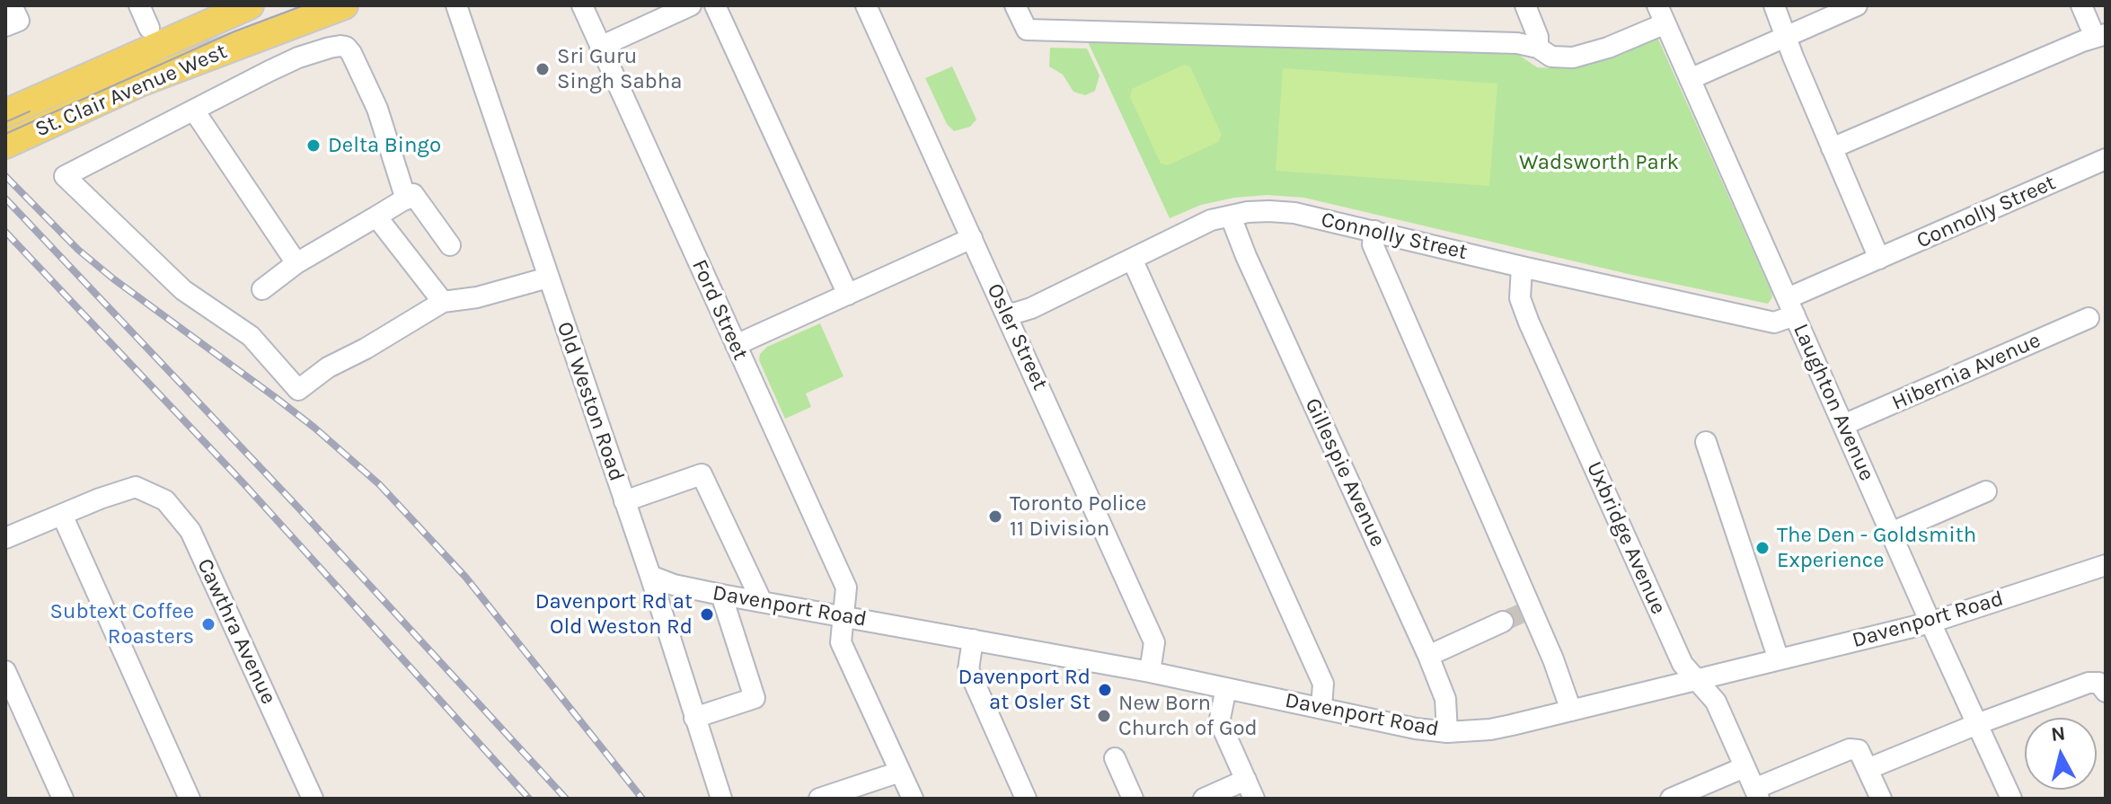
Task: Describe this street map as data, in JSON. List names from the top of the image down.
{
  "streets": {
    "main road": ["St. Clair Avenue West"],
    "street": [
      "Connolly Street",
      "Ford Street",
      "Osler Street",
      "Hibernia Avenue",
      "Old Weston Road",
      "Laughton Avenue",
      "Gillespie Avenue",
      "Uxbridge Avenue",
      "Davenport Road",
      "Cawthra Avenue"
    ]
  },
  "crossings": [
    ["Connolly Street", "Osler Street"],
    ["Connolly Street", "Laughton Avenue"],
    ["Connolly Street", "Gillespie Avenue"],
    ["Connolly Street", "Uxbridge Avenue"],
    ["Ford Street", "Davenport Road"],
    ["Osler Street", "Davenport Road"],
    ["Hibernia Avenue", "Laughton Avenue"],
    ["Old Weston Road", "Davenport Road"],
    ["Laughton Avenue", "Davenport Road"],
    ["Gillespie Avenue", "Davenport Road"],
    ["Uxbridge Avenue", "Davenport Road"]
  ],
  "parks": ["Wadsworth Park"],
  "places": [
    "Sri Guru Singh Sabha",
    "Delta Bingo",
    "Toronto Police 11 Division",
    "The Den - Goldsmith Experience",
    "Davenport Rd at Old Weston Rd",
    "Subtext Coffee Roasters",
    "Davenport Rd at Osler St",
    "New Born Church of God"
  ],
  "north": "top"
}
